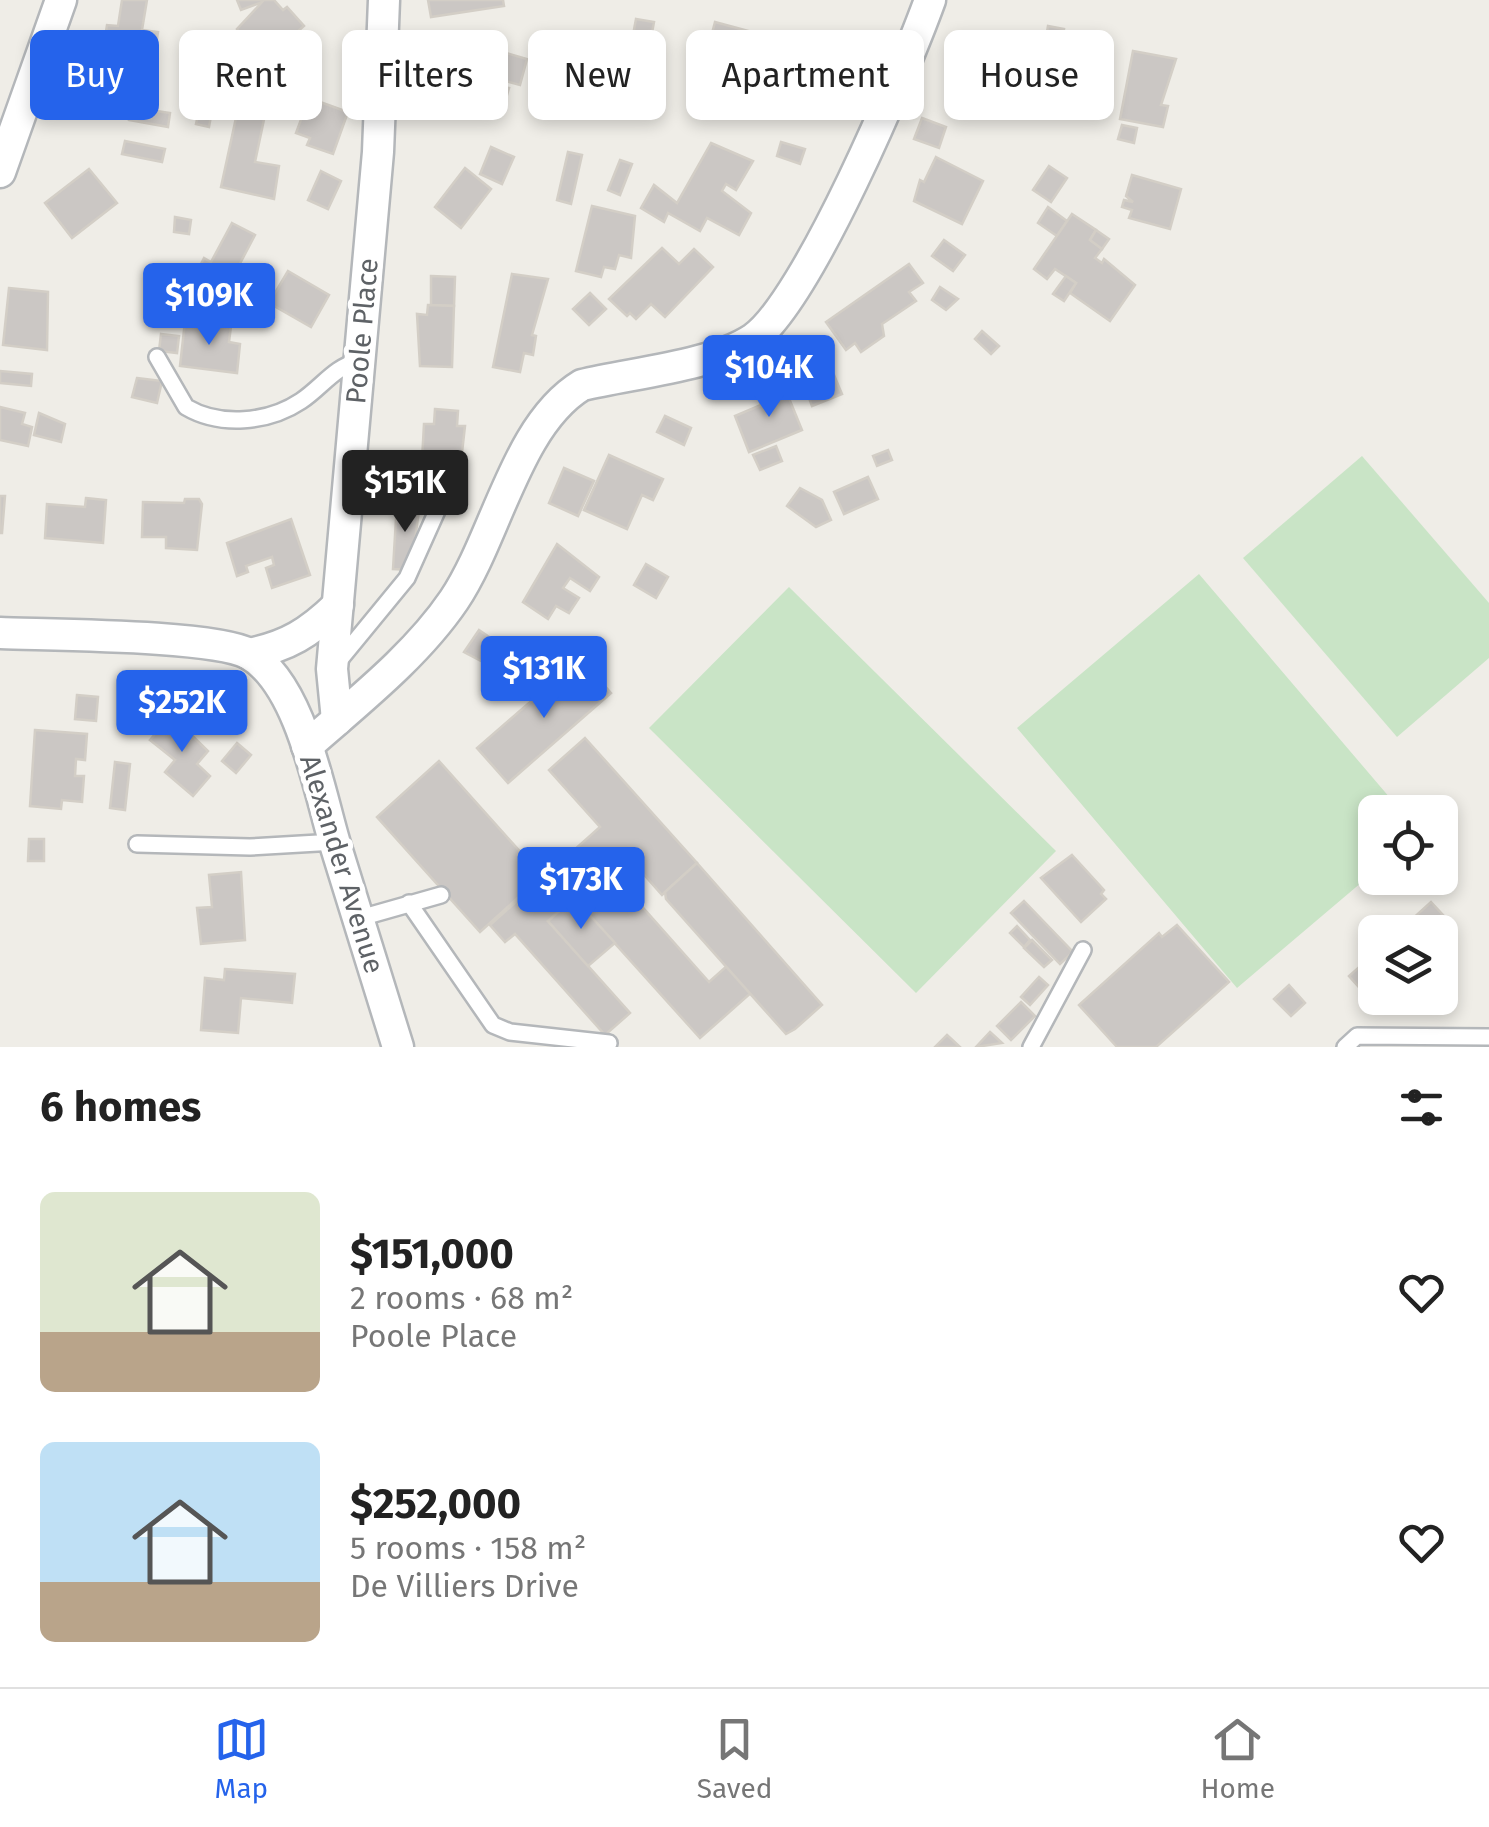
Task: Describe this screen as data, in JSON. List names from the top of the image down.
{
  "streets": {
    "street": ["Poole Place", "Alexander Avenue"]
  },
  "page": {
    "chip": [
      "Buy",
      "Rent",
      "Filters",
      "New",
      "Apartment",
      "House"
    ],
    "price": [
      "$109K",
      "$104K",
      "$151K",
      "$131K",
      "$252K",
      "$173K"
    ],
    "heading": "6 homes",
    "list": [
      {
        "name": "$151,000",
        "note": "2 rooms · 68 m² · Poole Place"
      },
      {
        "name": "$252,000",
        "note": "5 rooms · 158 m² · De Villiers Drive"
      }
    ],
    "tabs": ["Map", "Saved", "Home"]
  }
}
